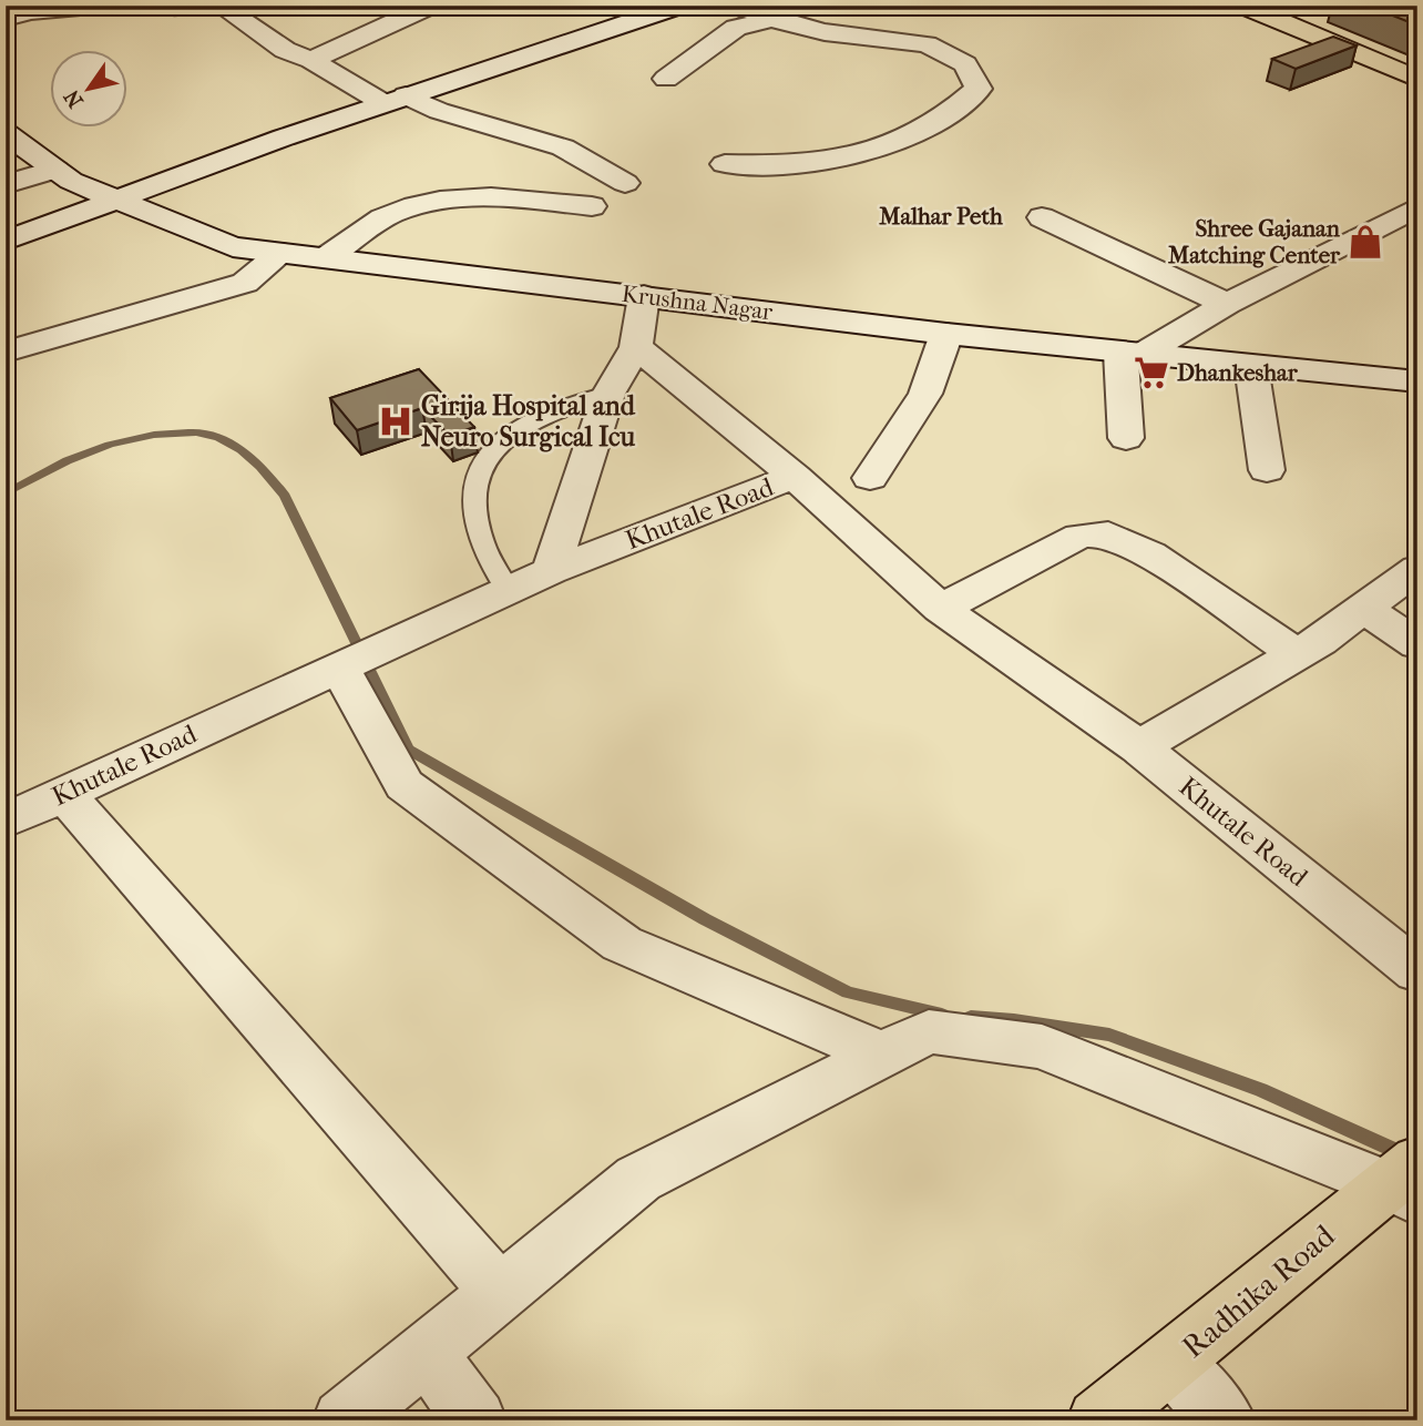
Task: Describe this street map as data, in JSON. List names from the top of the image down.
{
  "streets": {
    "main road": ["Radhika Road"],
    "street": ["Krushna Nagar", "Khutale Road"]
  },
  "districts": ["Malhar Peth"],
  "places": {
    "shop": ["Shree Gajanan Matching Center"],
    "supermarket": ["Dhankeshar"],
    "hospital": ["Girija Hospital and Neuro Surgical Icu"]
  },
  "north": "bottom left"
}
